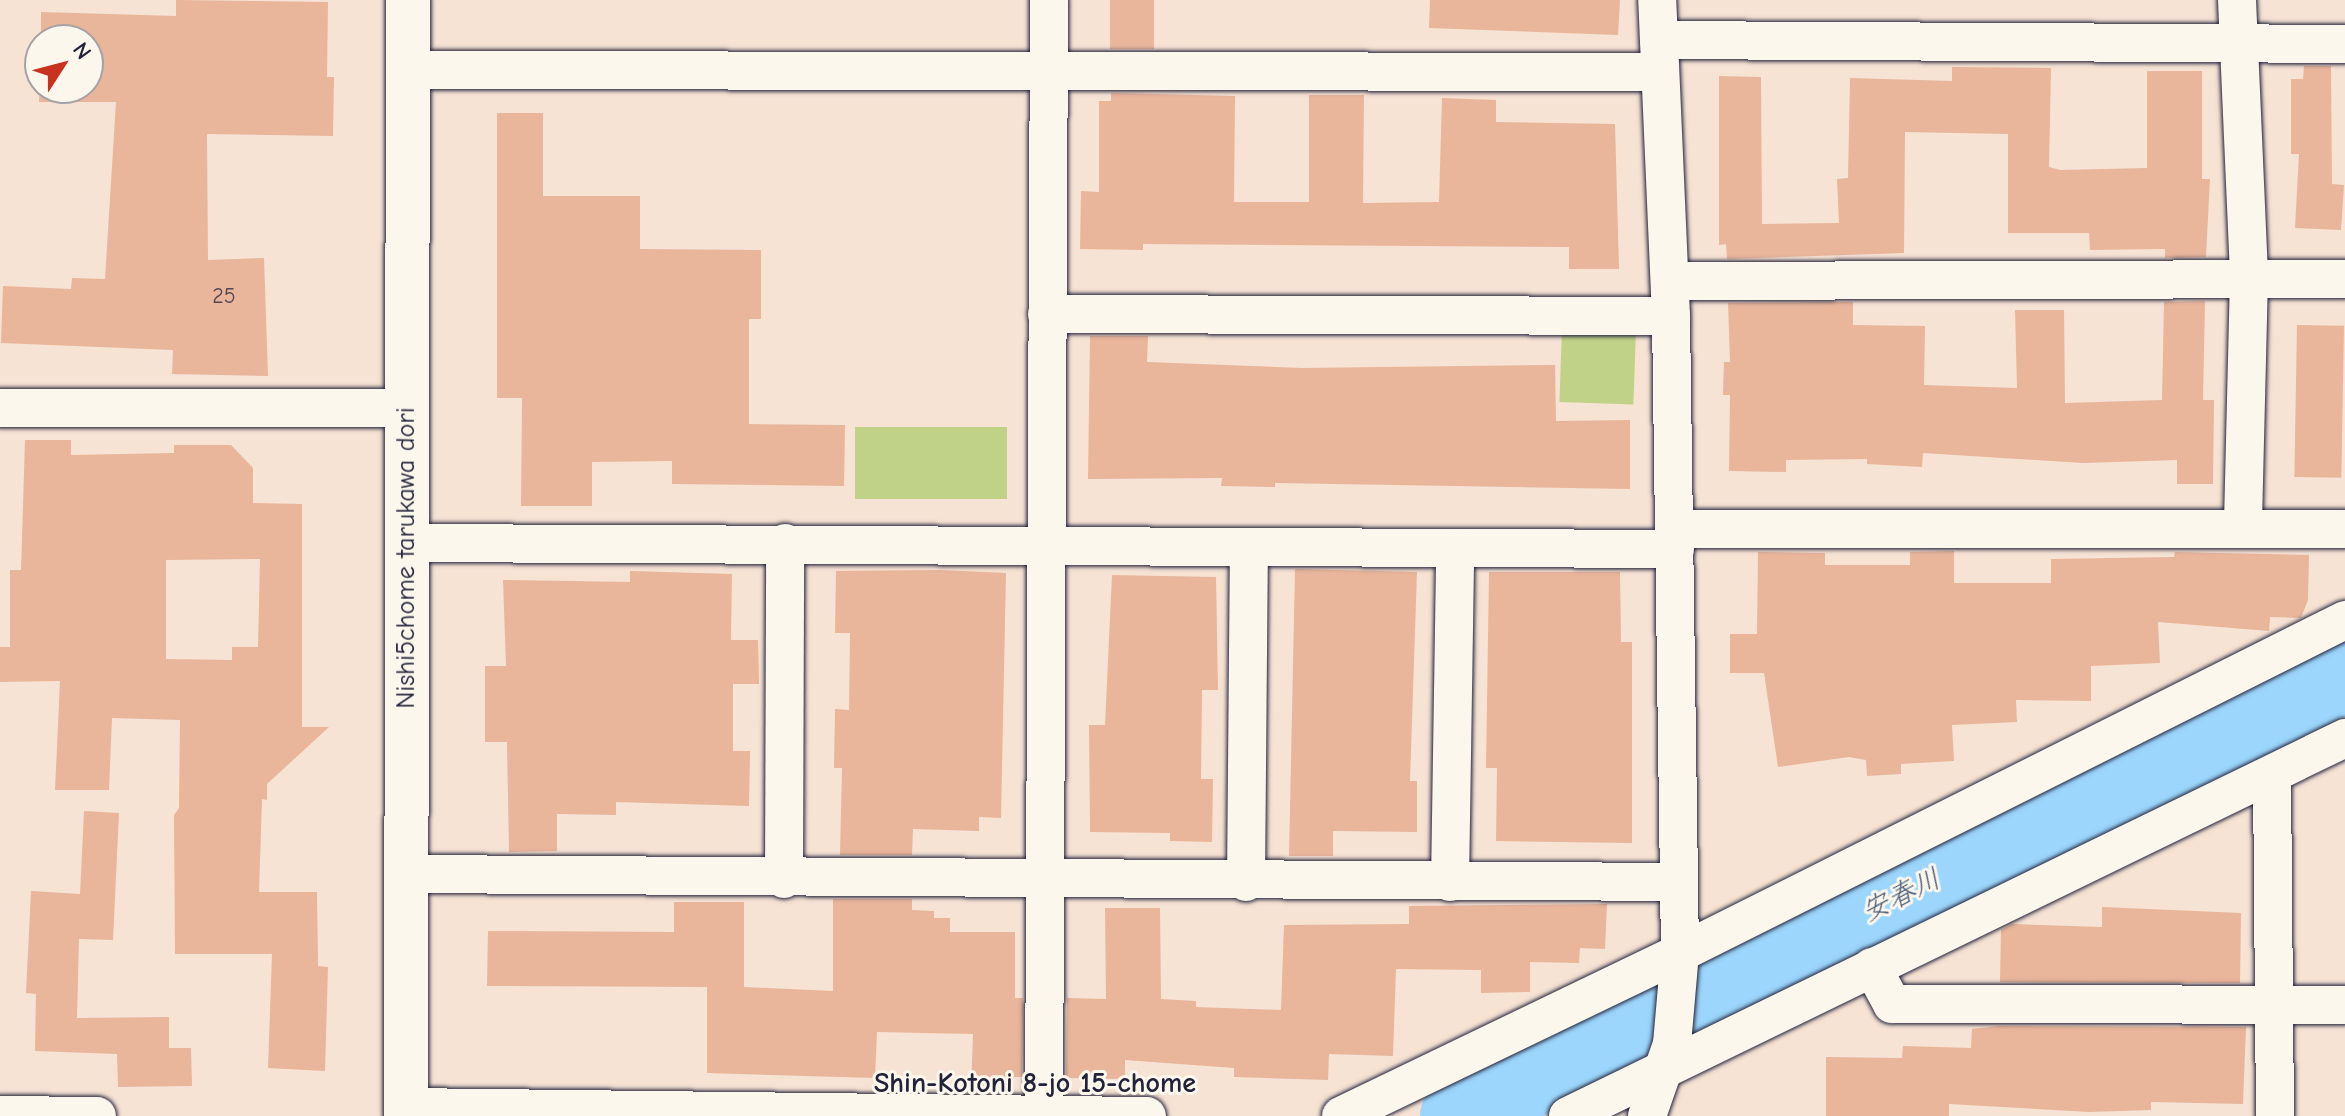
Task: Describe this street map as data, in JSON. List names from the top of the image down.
{
  "streets": {
    "main road": ["Nishi5chome tarukawa dori"]
  },
  "districts": ["Shin-Kotoni 8-jo 15-chome"],
  "water": ["安春川"],
  "house_numbers": ["25"],
  "north": "top right"
}
